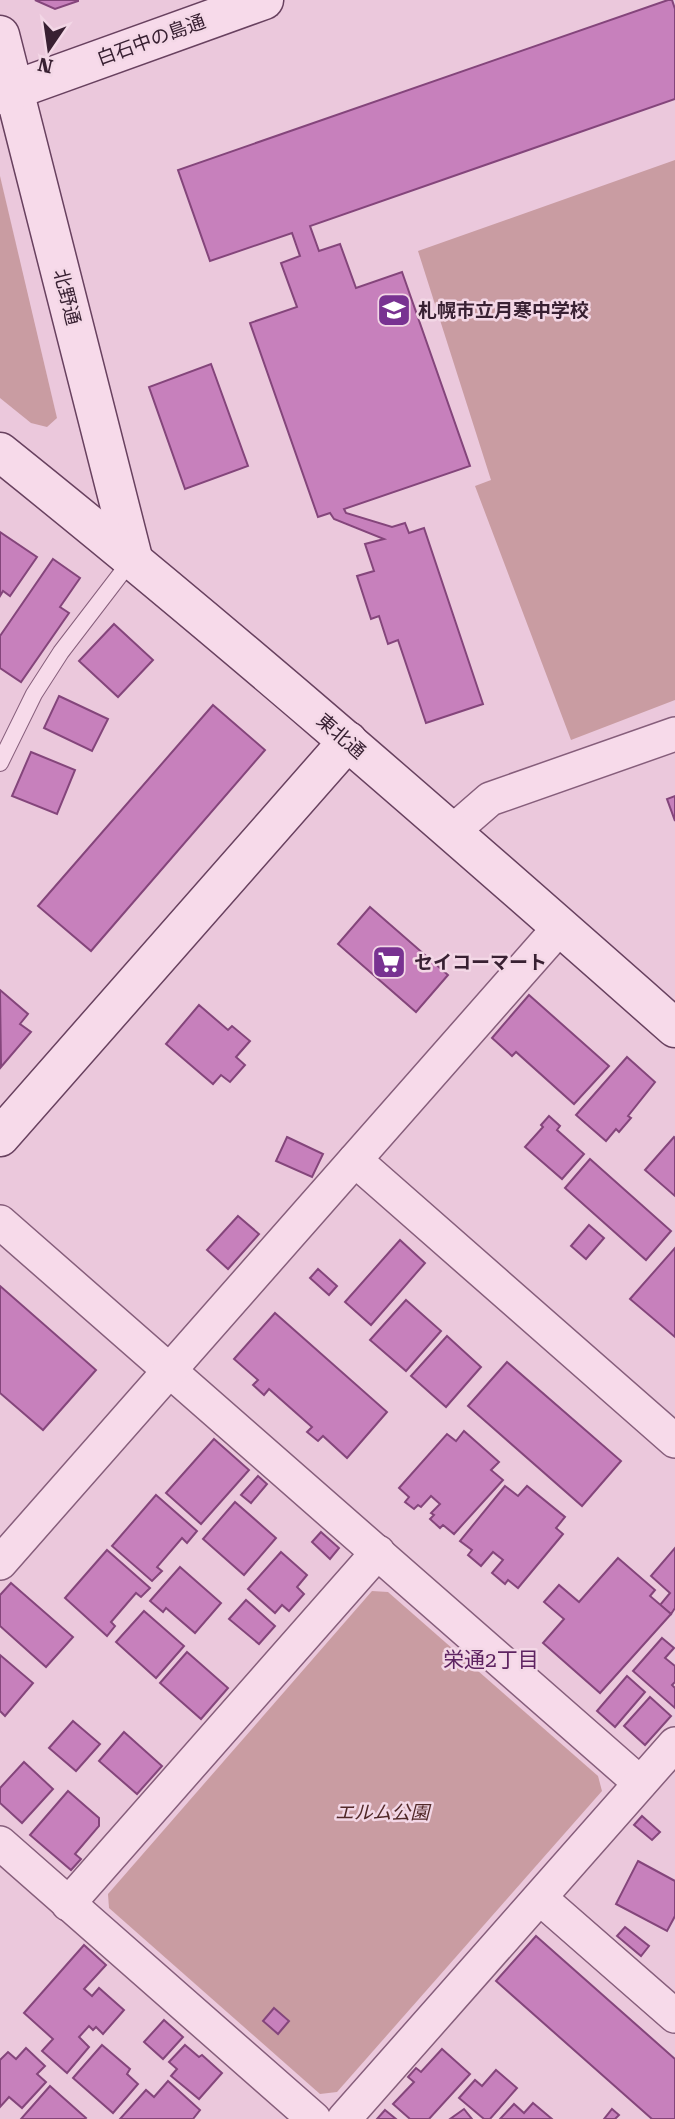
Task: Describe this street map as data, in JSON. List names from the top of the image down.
{
  "streets": {
    "street": ["白石中の島通", "北野通", "東北通"]
  },
  "crossings": [
    ["白石中の島通", "北野通"],
    ["北野通", "東北通"]
  ],
  "districts": ["栄通2丁目"],
  "parks": ["エルム公園"],
  "places": {
    "school or university": ["札幌市立月寒中学校"],
    "supermarket": ["セイコーマート"]
  },
  "north": "bottom"
}
